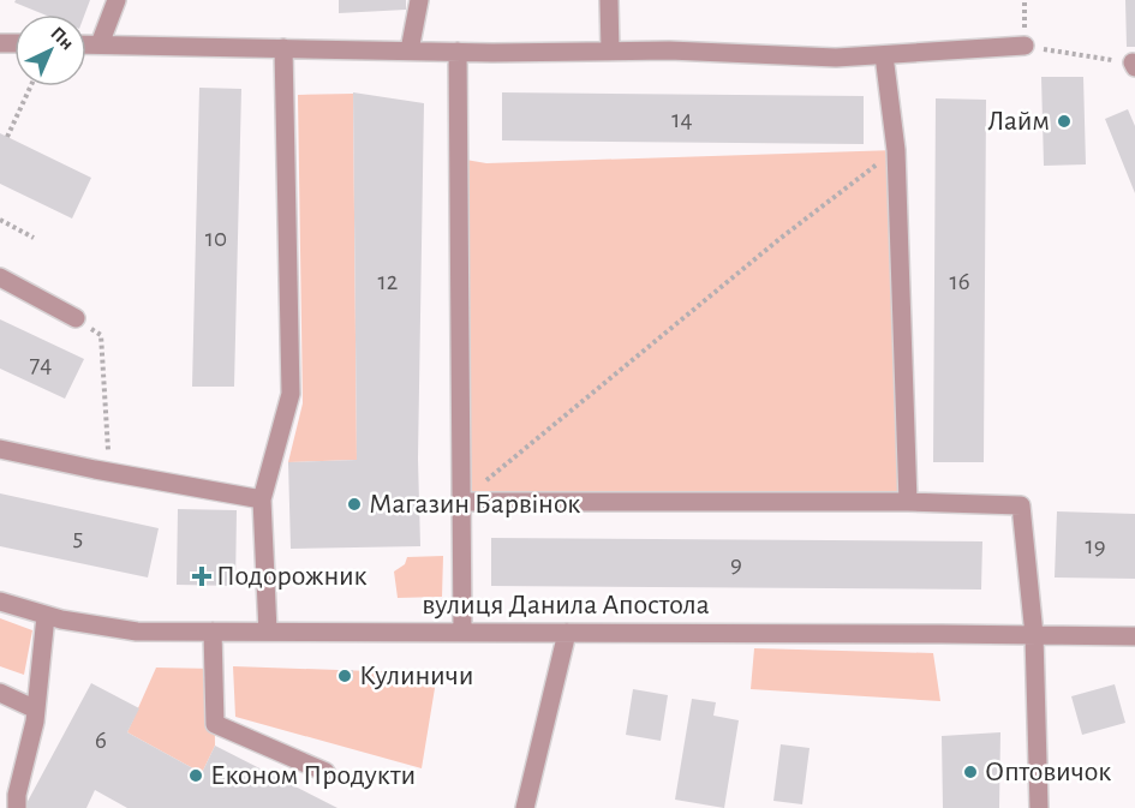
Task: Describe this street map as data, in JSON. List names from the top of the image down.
{
  "streets": {
    "street": ["вулиця Данила Апостола"]
  },
  "places": {
    "other": [
      "Лайм",
      "Магазин Барвінок",
      "Кулиничи",
      "Оптовичок",
      "Економ Продукти"
    ],
    "health": ["Подорожник"]
  },
  "house_numbers": [
    "14",
    "10",
    "12",
    "16",
    "74",
    "5",
    "19",
    "9",
    "6"
  ],
  "north": "top right"
}
